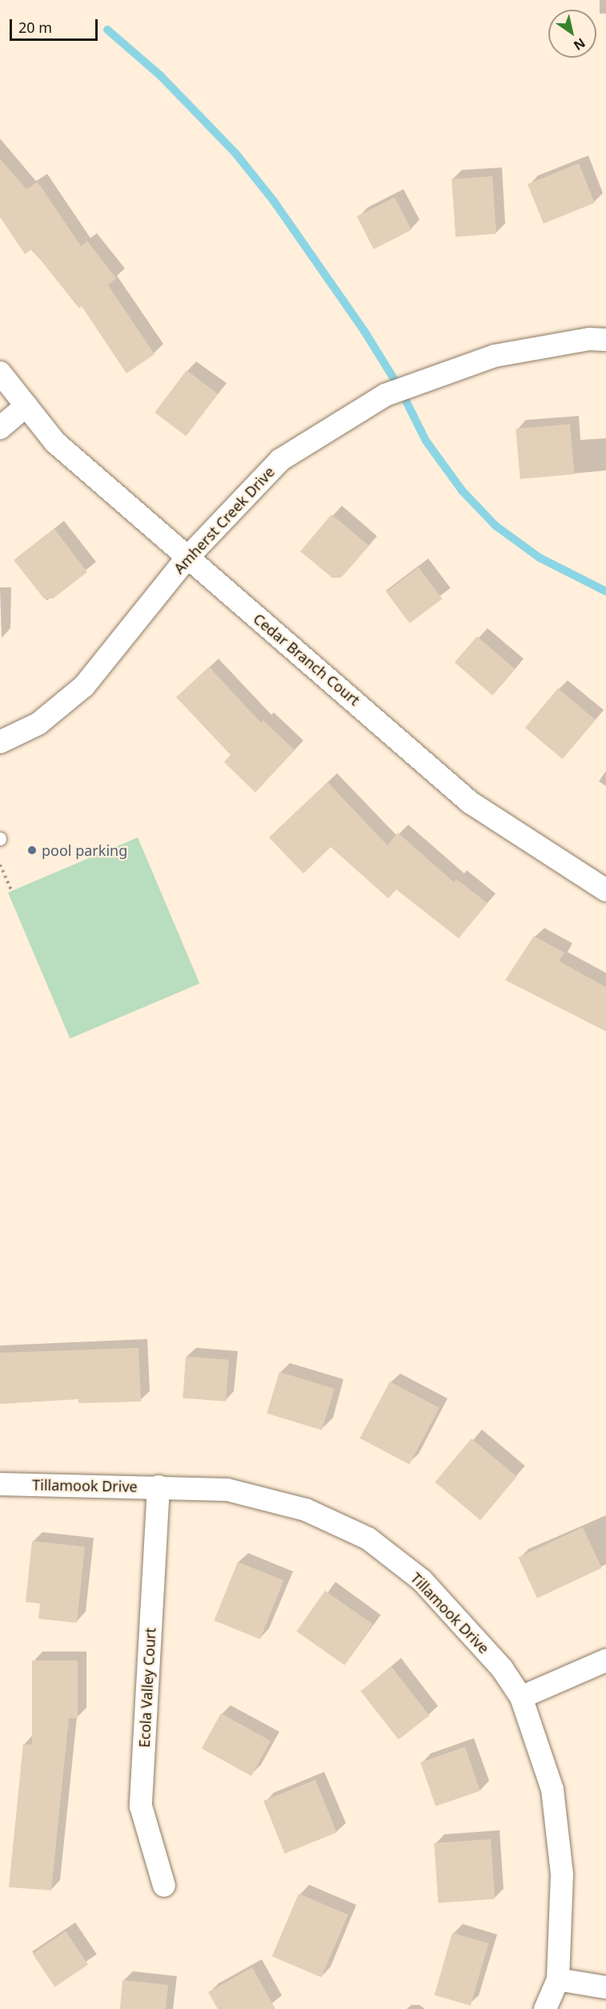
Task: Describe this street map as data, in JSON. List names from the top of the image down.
{
  "streets": {
    "street": [
      "Amherst Creek Drive",
      "Cedar Branch Court",
      "Tillamook Drive",
      "Ecola Valley Court"
    ]
  },
  "crossings": [
    ["Amherst Creek Drive", "Cedar Branch Court"],
    ["Tillamook Drive", "Ecola Valley Court"]
  ],
  "places": ["pool parking"],
  "scale_bar": "20 m",
  "north": "bottom right"
}
